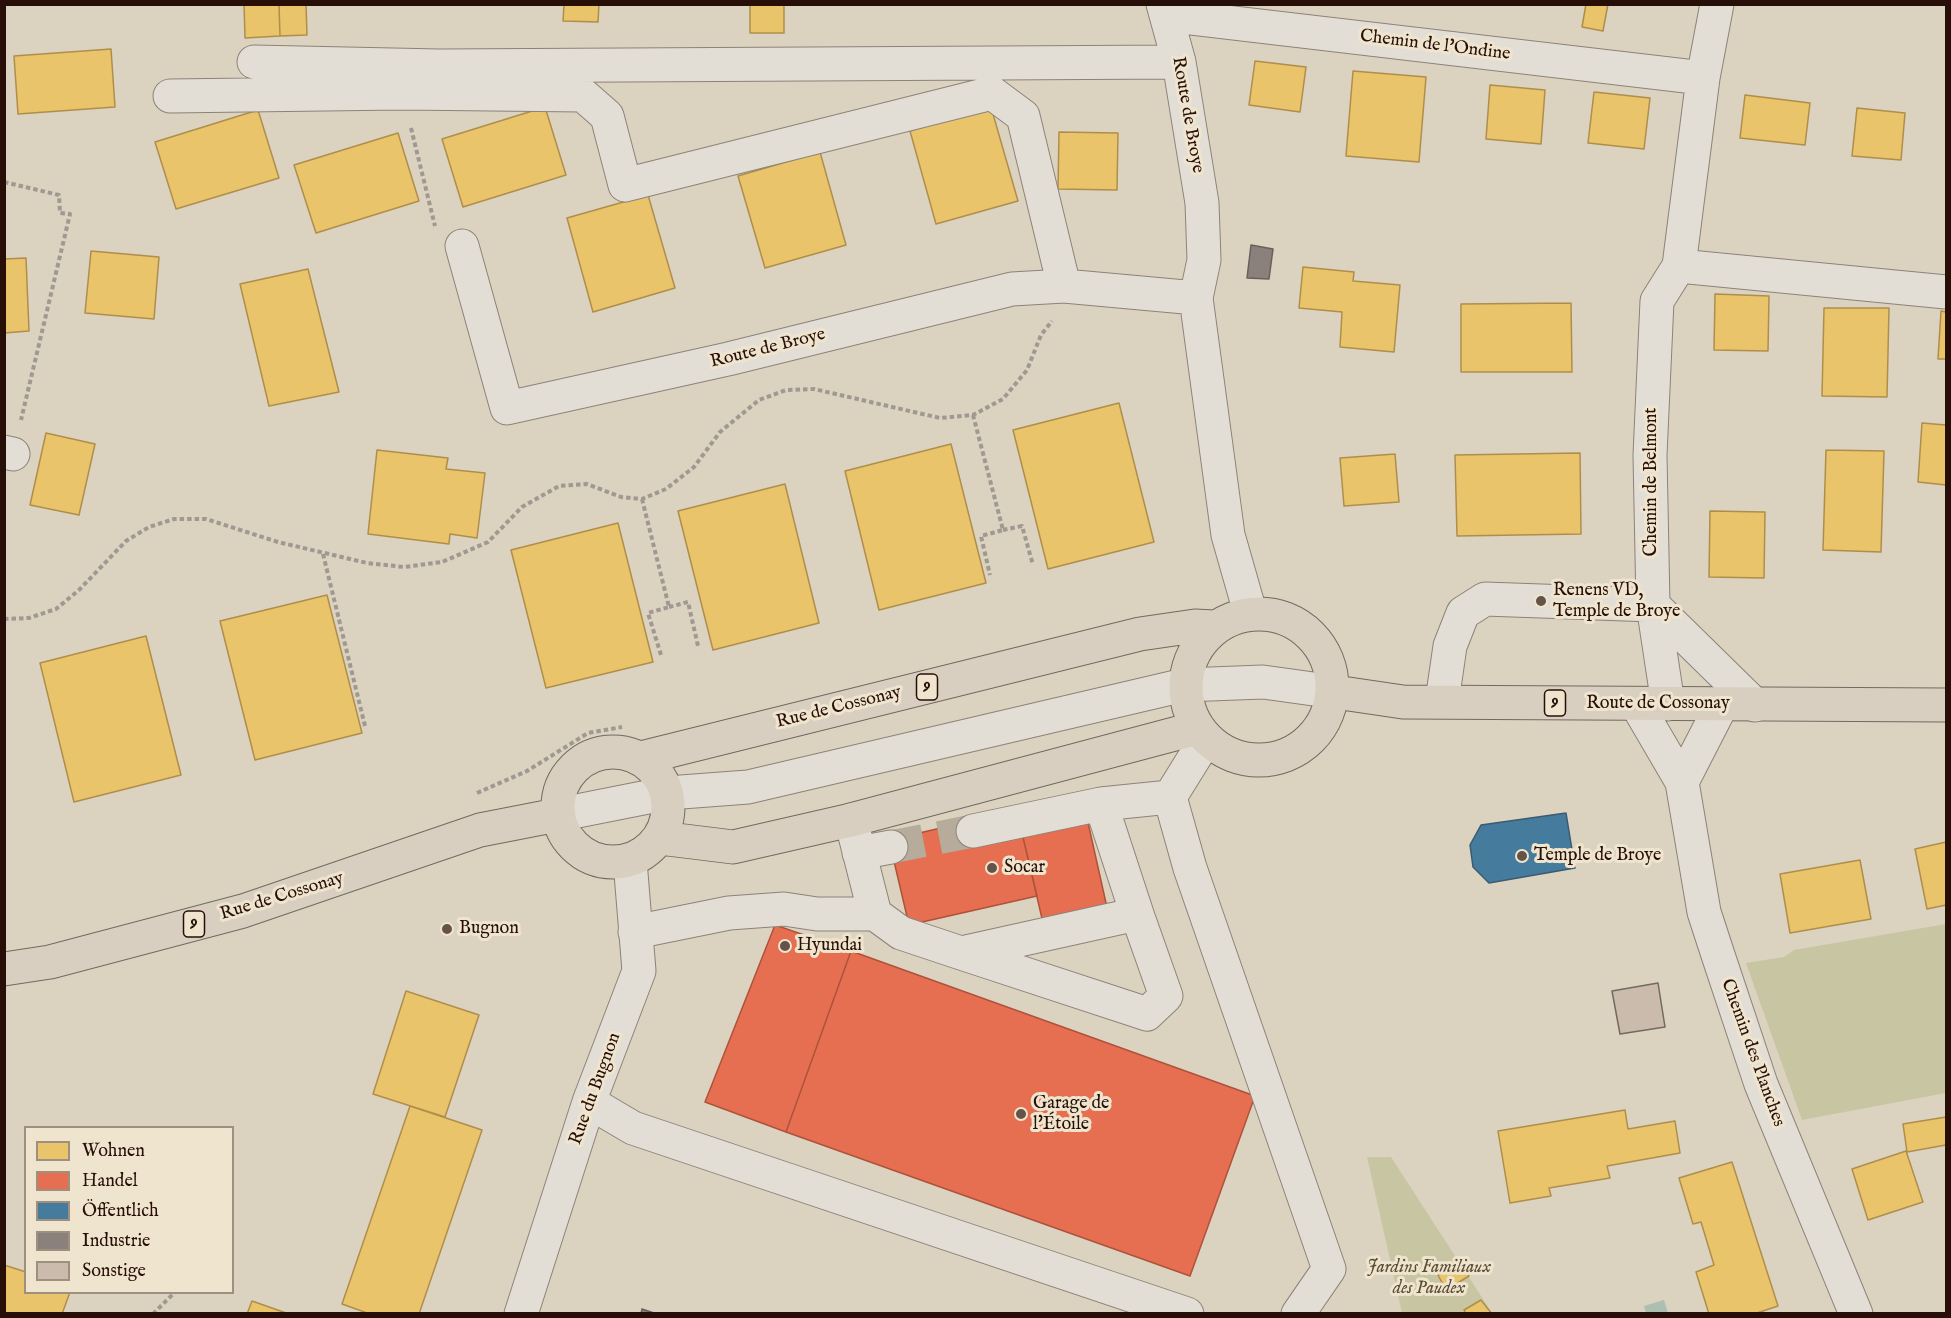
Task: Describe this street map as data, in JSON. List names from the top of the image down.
{
  "streets": {
    "main road": ["9", "Route de Cossonay", "Rue de Cossonay"],
    "street": [
      "Chemin de l'Ondine",
      "Route de Broye",
      "Chemin de Belmont",
      "Chemin des Planches",
      "Rue du Bugnon"
    ]
  },
  "crossings": [
    ["Chemin de l'Ondine", "Route de Broye"],
    ["Chemin de l'Ondine", "Chemin de Belmont"],
    ["Route de Broye", "9"],
    ["Chemin de Belmont", "Route de Cossonay"],
    ["Chemin de Belmont", "Chemin des Planches"],
    ["9", "Rue de Cossonay"],
    ["Route de Cossonay", "Chemin des Planches"]
  ],
  "parks": ["Jardins Familiaux des Paudex"],
  "places": [
    "Renens VD, Temple de Broye",
    "Temple de Broye",
    "Socar",
    "Bugnon",
    "Hyundai",
    "Garage de l'Étoile"
  ],
  "legend": [
    "Wohnen",
    "Handel",
    "Öffentlich",
    "Industrie",
    "Sonstige"
  ]
}
